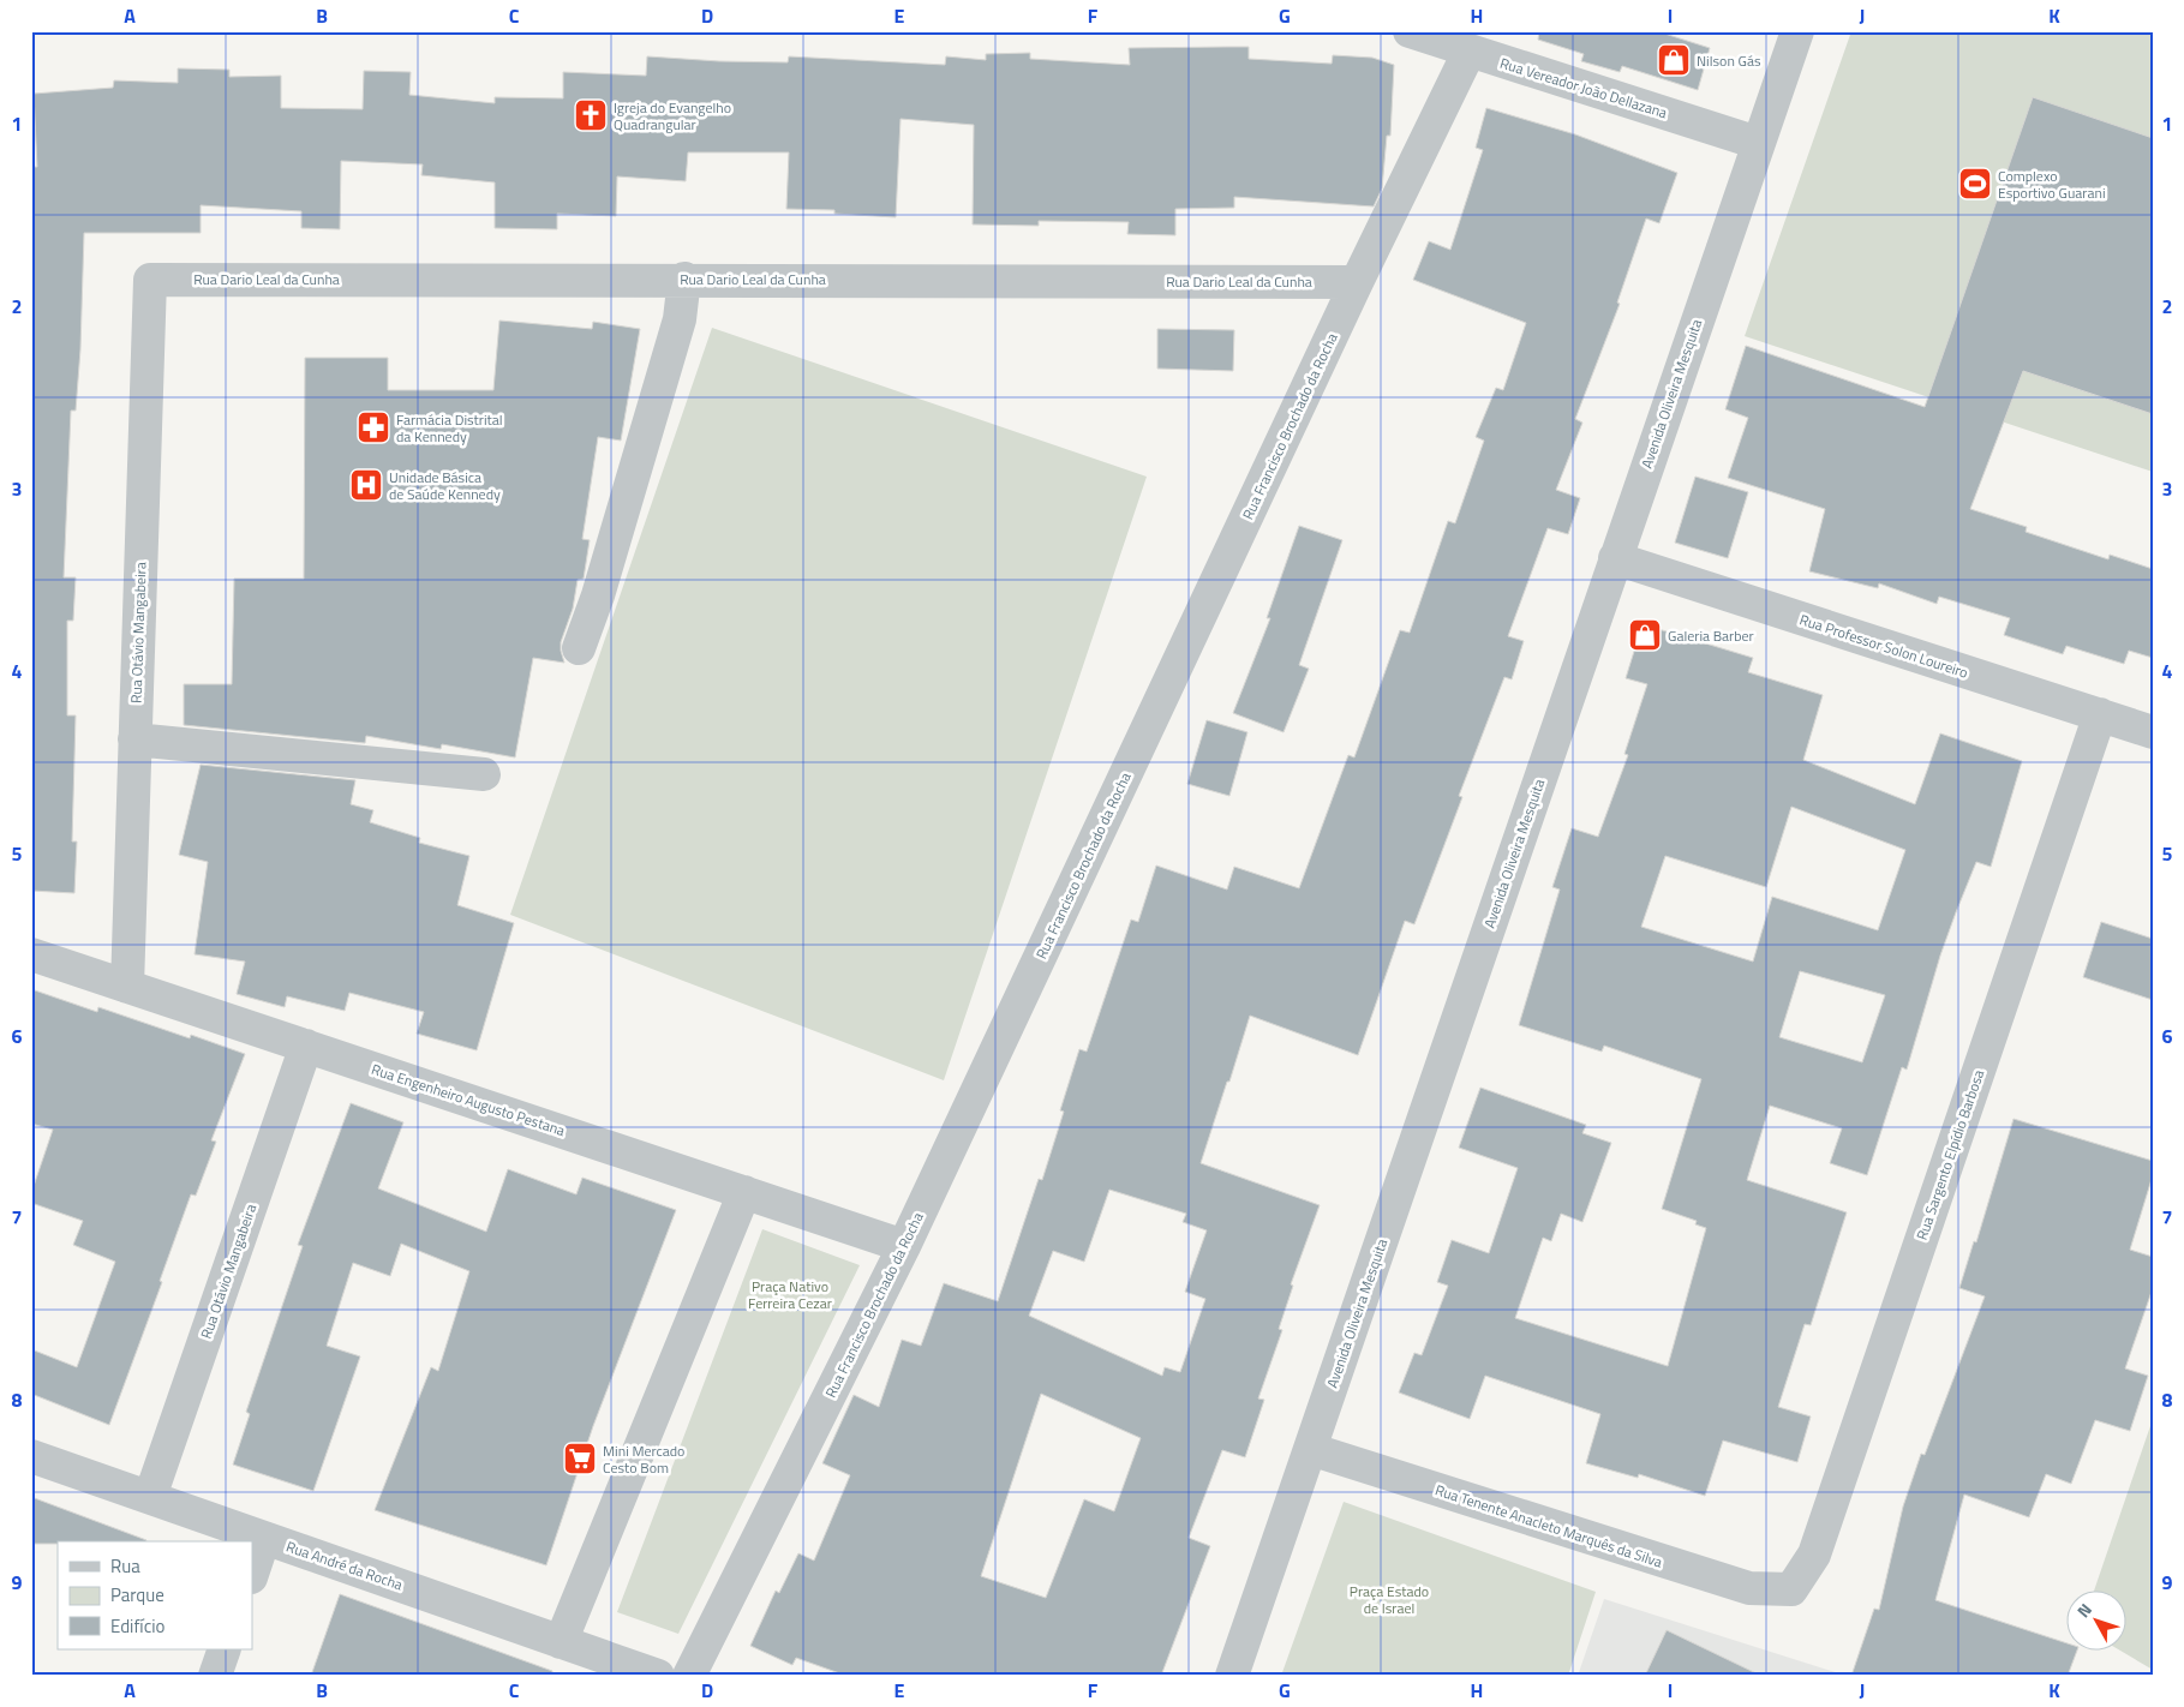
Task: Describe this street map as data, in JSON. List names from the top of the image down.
{
  "streets": {
    "street": [
      "Rua Vereador João Dellazana",
      "Rua Dario Leal da Cunha",
      "Avenida Oliveira Mesquita",
      "Rua Francisco Brochado da Rocha",
      "Rua Otávio Mangabeira",
      "Rua Professor Solon Loureiro",
      "Rua Engenheiro Augusto Pestana",
      "Rua Sargento Elpídio Barbosa",
      "Rua Tenente Anacleto Marquês da Silva",
      "Rua André da Rocha"
    ]
  },
  "crossings": [
    ["Rua Vereador João Dellazana", "Avenida Oliveira Mesquita"],
    ["Rua Vereador João Dellazana", "Rua Francisco Brochado da Rocha"],
    ["Rua Dario Leal da Cunha", "Rua Francisco Brochado da Rocha"],
    ["Rua Dario Leal da Cunha", "Rua Otávio Mangabeira"],
    ["Avenida Oliveira Mesquita", "Rua Professor Solon Loureiro"],
    ["Avenida Oliveira Mesquita", "Rua Tenente Anacleto Marquês da Silva"],
    ["Rua Francisco Brochado da Rocha", "Rua Engenheiro Augusto Pestana"],
    ["Rua Otávio Mangabeira", "Rua Engenheiro Augusto Pestana"],
    ["Rua Otávio Mangabeira", "Rua André da Rocha"],
    ["Rua Professor Solon Loureiro", "Rua Sargento Elpídio Barbosa"],
    ["Rua Sargento Elpídio Barbosa", "Rua Tenente Anacleto Marquês da Silva"]
  ],
  "parks": ["Praça Nativo Ferreira Cezar", "Praça Estado de Israel"],
  "places": {
    "shop": ["Nilson Gás", "Galeria Barber"],
    "church": ["Igreja do Evangelho Quadrangular"],
    "sports": ["Complexo Esportivo Guarani"],
    "pharmacy": ["Farmácia Distrital da Kennedy"],
    "hospital": ["Unidade Básica de Saúde Kennedy"],
    "supermarket": ["Mini Mercado Cesto Bom"]
  },
  "legend": ["Rua", "Parque", "Edifício"],
  "north": "top left",
  "grid": {
    "columns": [
      "A",
      "B",
      "C",
      "D",
      "E",
      "F",
      "G",
      "H",
      "I",
      "J",
      "K"
    ],
    "rows": [
      "1",
      "2",
      "3",
      "4",
      "5",
      "6",
      "7",
      "8",
      "9"
    ]
  }
}
